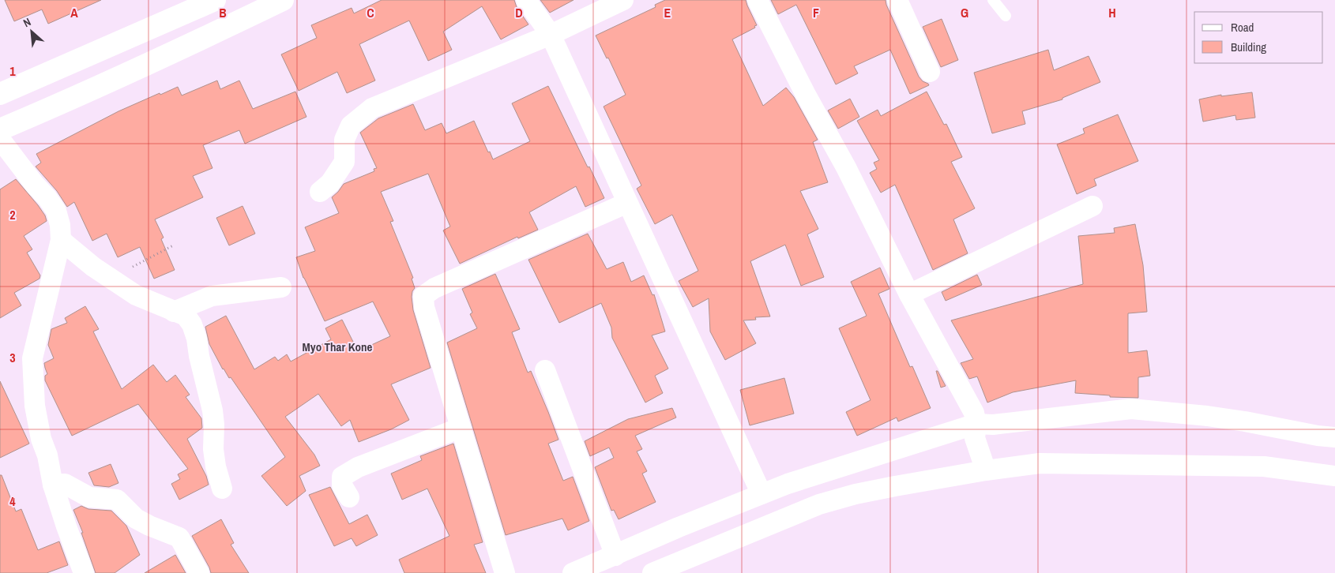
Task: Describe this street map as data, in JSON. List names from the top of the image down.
{
  "districts": ["Myo Thar Kone"],
  "legend": ["Road", "Building"],
  "north": "top left",
  "grid": {
    "columns": [
      "A",
      "B",
      "C",
      "D",
      "E",
      "F",
      "G",
      "H"
    ],
    "rows": [
      "1",
      "2",
      "3",
      "4"
    ]
  }
}
